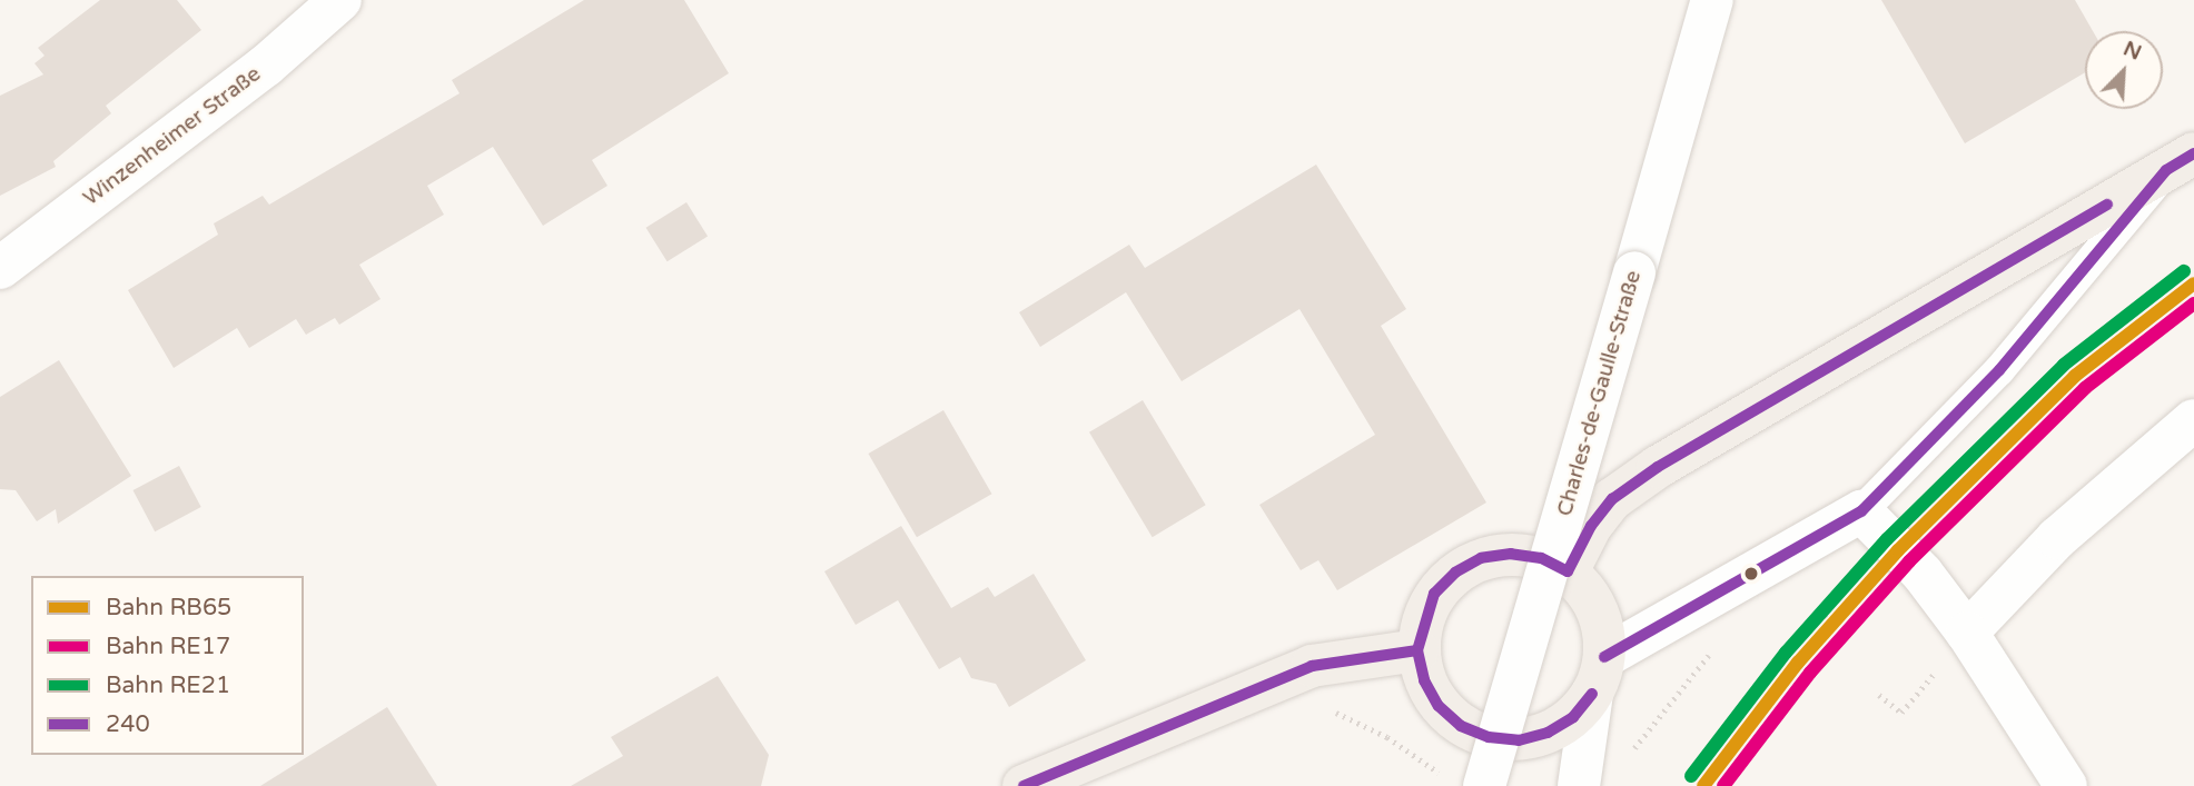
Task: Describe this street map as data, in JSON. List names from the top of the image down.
{
  "streets": {
    "street": ["Winzenheimer Straße", "Charles-de-Gaulle-Straße"]
  },
  "lines": [
    "transit line 240",
    "rail line RE21",
    "rail line RB65",
    "rail line RE17"
  ],
  "legend": [
    "Bahn RB65",
    "Bahn RE17",
    "Bahn RE21",
    "240"
  ],
  "north": "top right"
}
